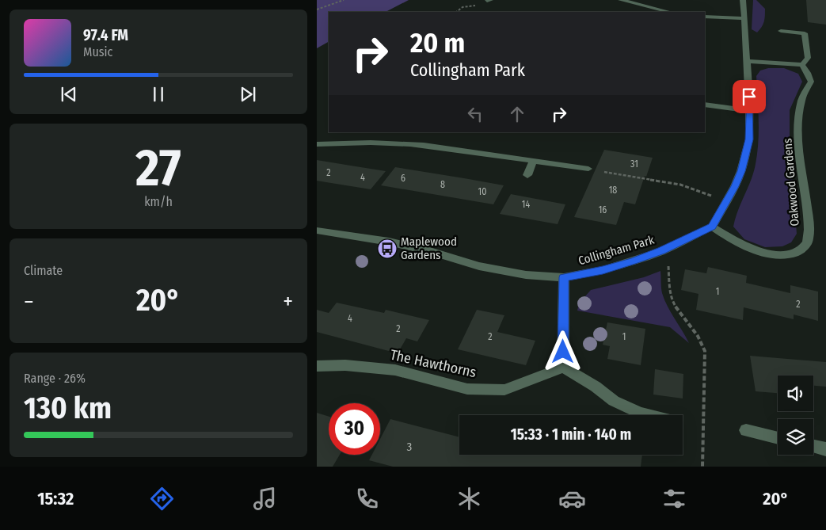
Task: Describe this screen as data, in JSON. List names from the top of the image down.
{
  "streets": {
    "street": ["Oakwood Gardens", "Collingham Park", "The Hawthorns"]
  },
  "crossings": [
    ["Oakwood Gardens", "Collingham Park"]
  ],
  "places": {
    "bus stop": ["Maplewood Gardens"]
  },
  "house_numbers": [
    "31",
    "2",
    "4",
    "6",
    "8",
    "18",
    "10",
    "14",
    "16",
    "1",
    "2",
    "4",
    "2",
    "2",
    "1",
    "3"
  ],
  "page": {
    "turn": ["20 m", "Collingham Park"],
    "song": ["97.4 FM", "Music"],
    "tile": [
      ["27", "km/h"],
      "Climate",
      ["Range · 26%", "130 km"]
    ],
    "heat": ["−", "20°", "+"],
    "limit": "30",
    "trip": "15:33 · 1 min · 140 m",
    "tabs": ["15:32", "20°"]
  }
}
